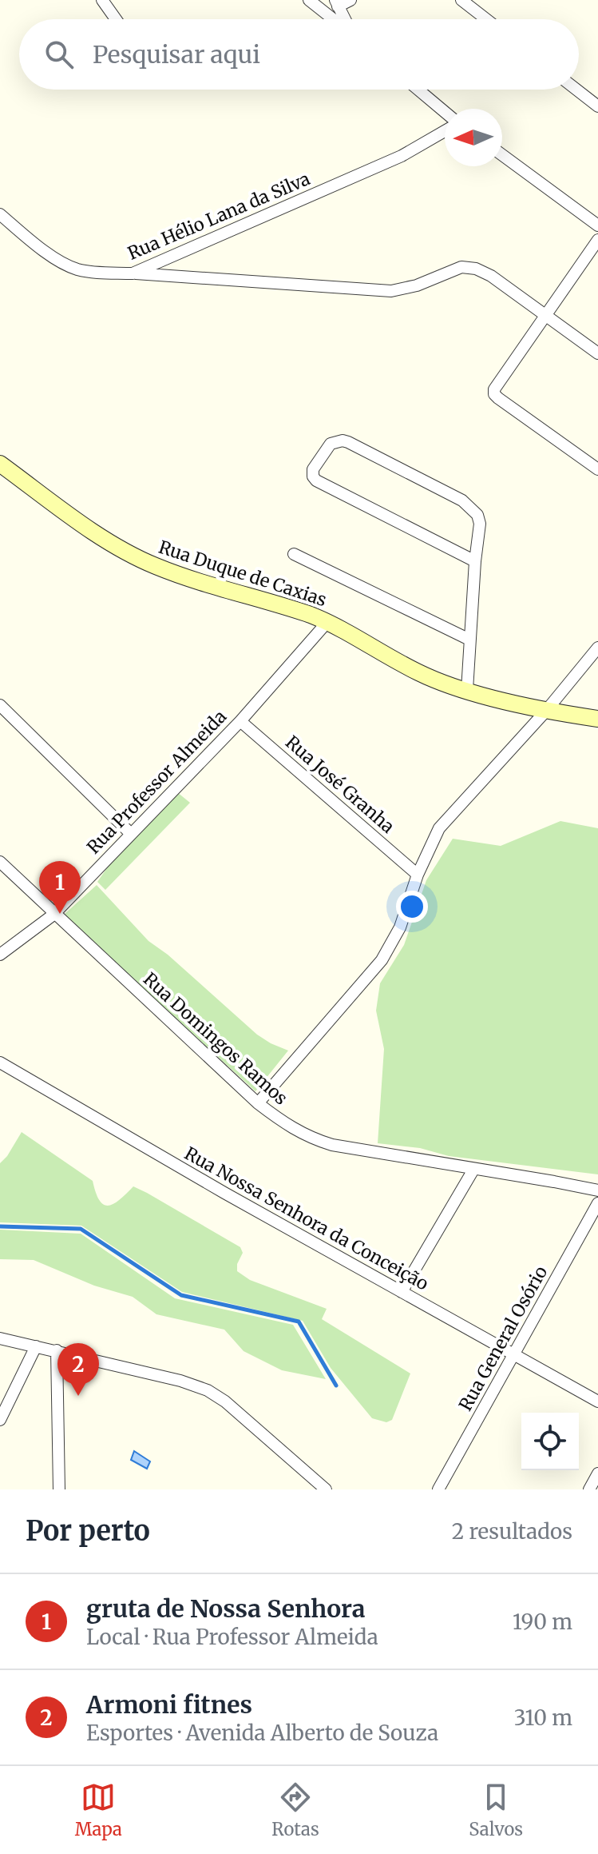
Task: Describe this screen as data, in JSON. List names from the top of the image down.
{
  "streets": {
    "street": [
      "Rua Hélio Lana da Silva",
      "Rua Duque de Caxias",
      "Rua Professor Almeida",
      "Rua José Granha",
      "Rua Domingos Ramos",
      "Rua Nossa Senhora da Conceição",
      "Rua General Osório"
    ]
  },
  "crossings": [
    ["Rua Duque de Caxias", "Rua Professor Almeida"],
    ["Rua Professor Almeida", "Rua José Granha"],
    ["Rua Professor Almeida", "Rua Domingos Ramos"],
    ["Rua Nossa Senhora da Conceição", "Rua General Osório"]
  ],
  "north": "left",
  "page": {
    "search": "Pesquisar aqui",
    "pins": ["1", "2"],
    "heading": ["Por perto", "2 resultados"],
    "list": [
      {
        "mark": "1",
        "name": "gruta de Nossa Senhora",
        "note": "Local · Rua Professor Almeida",
        "value": "190 m"
      },
      {
        "mark": "2",
        "name": "Armoni fitnes",
        "note": "Esportes · Avenida Alberto de Souza",
        "value": "310 m"
      }
    ],
    "nav": ["Mapa", "Rotas", "Salvos"]
  }
}
